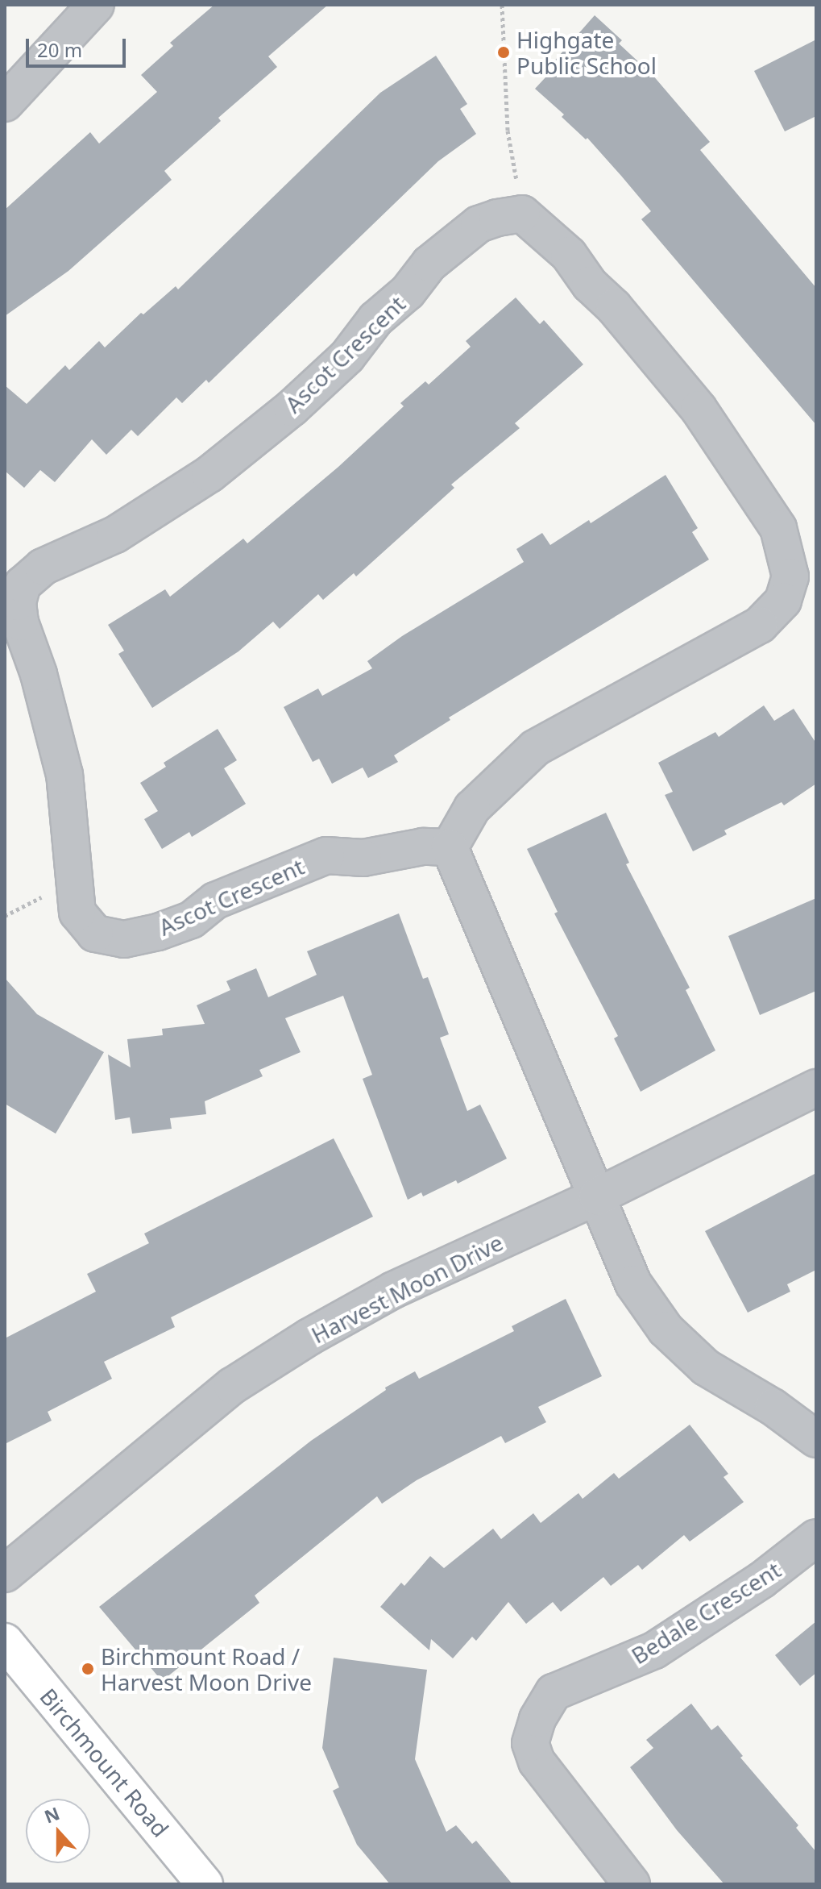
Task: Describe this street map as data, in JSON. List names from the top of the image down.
{
  "streets": {
    "main road": ["Birchmount Road"],
    "street": ["Ascot Crescent", "Harvest Moon Drive", "Bedale Crescent"]
  },
  "places": ["Highgate Public School", "Birchmount Road / Harvest Moon Drive"],
  "scale_bar": "20 m",
  "north": "top"
}
